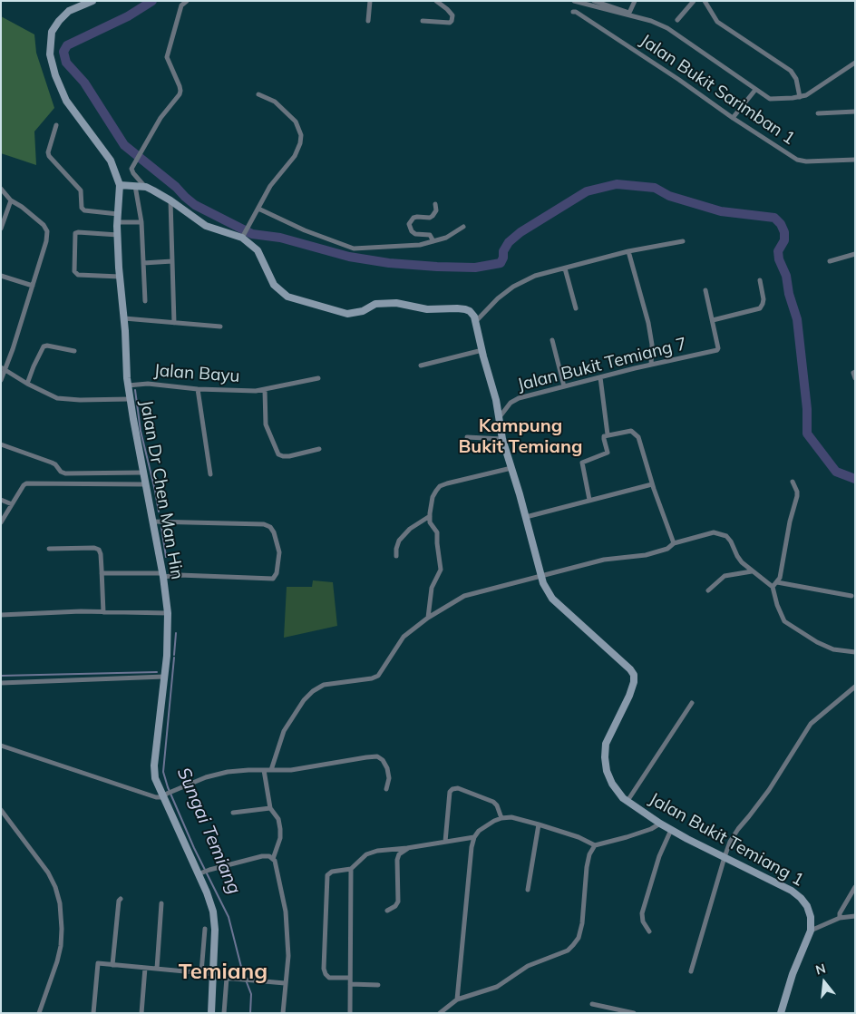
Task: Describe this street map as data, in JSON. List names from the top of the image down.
{
  "streets": {
    "street": [
      "Jalan Bukit Sarimban 1",
      "Jalan Bukit Temiang 7",
      "Jalan Bayu",
      "Jalan Dr Chen Man Hin",
      "Jalan Bukit Temiang 1"
    ]
  },
  "crossings": [
    ["Jalan Bukit Temiang 7", "Jalan Bukit Temiang 1"],
    ["Jalan Bayu", "Jalan Dr Chen Man Hin"]
  ],
  "districts": ["Kampung Bukit Temiang", "Temiang"],
  "water": ["Sungai Temiang"],
  "north": "top"
}
